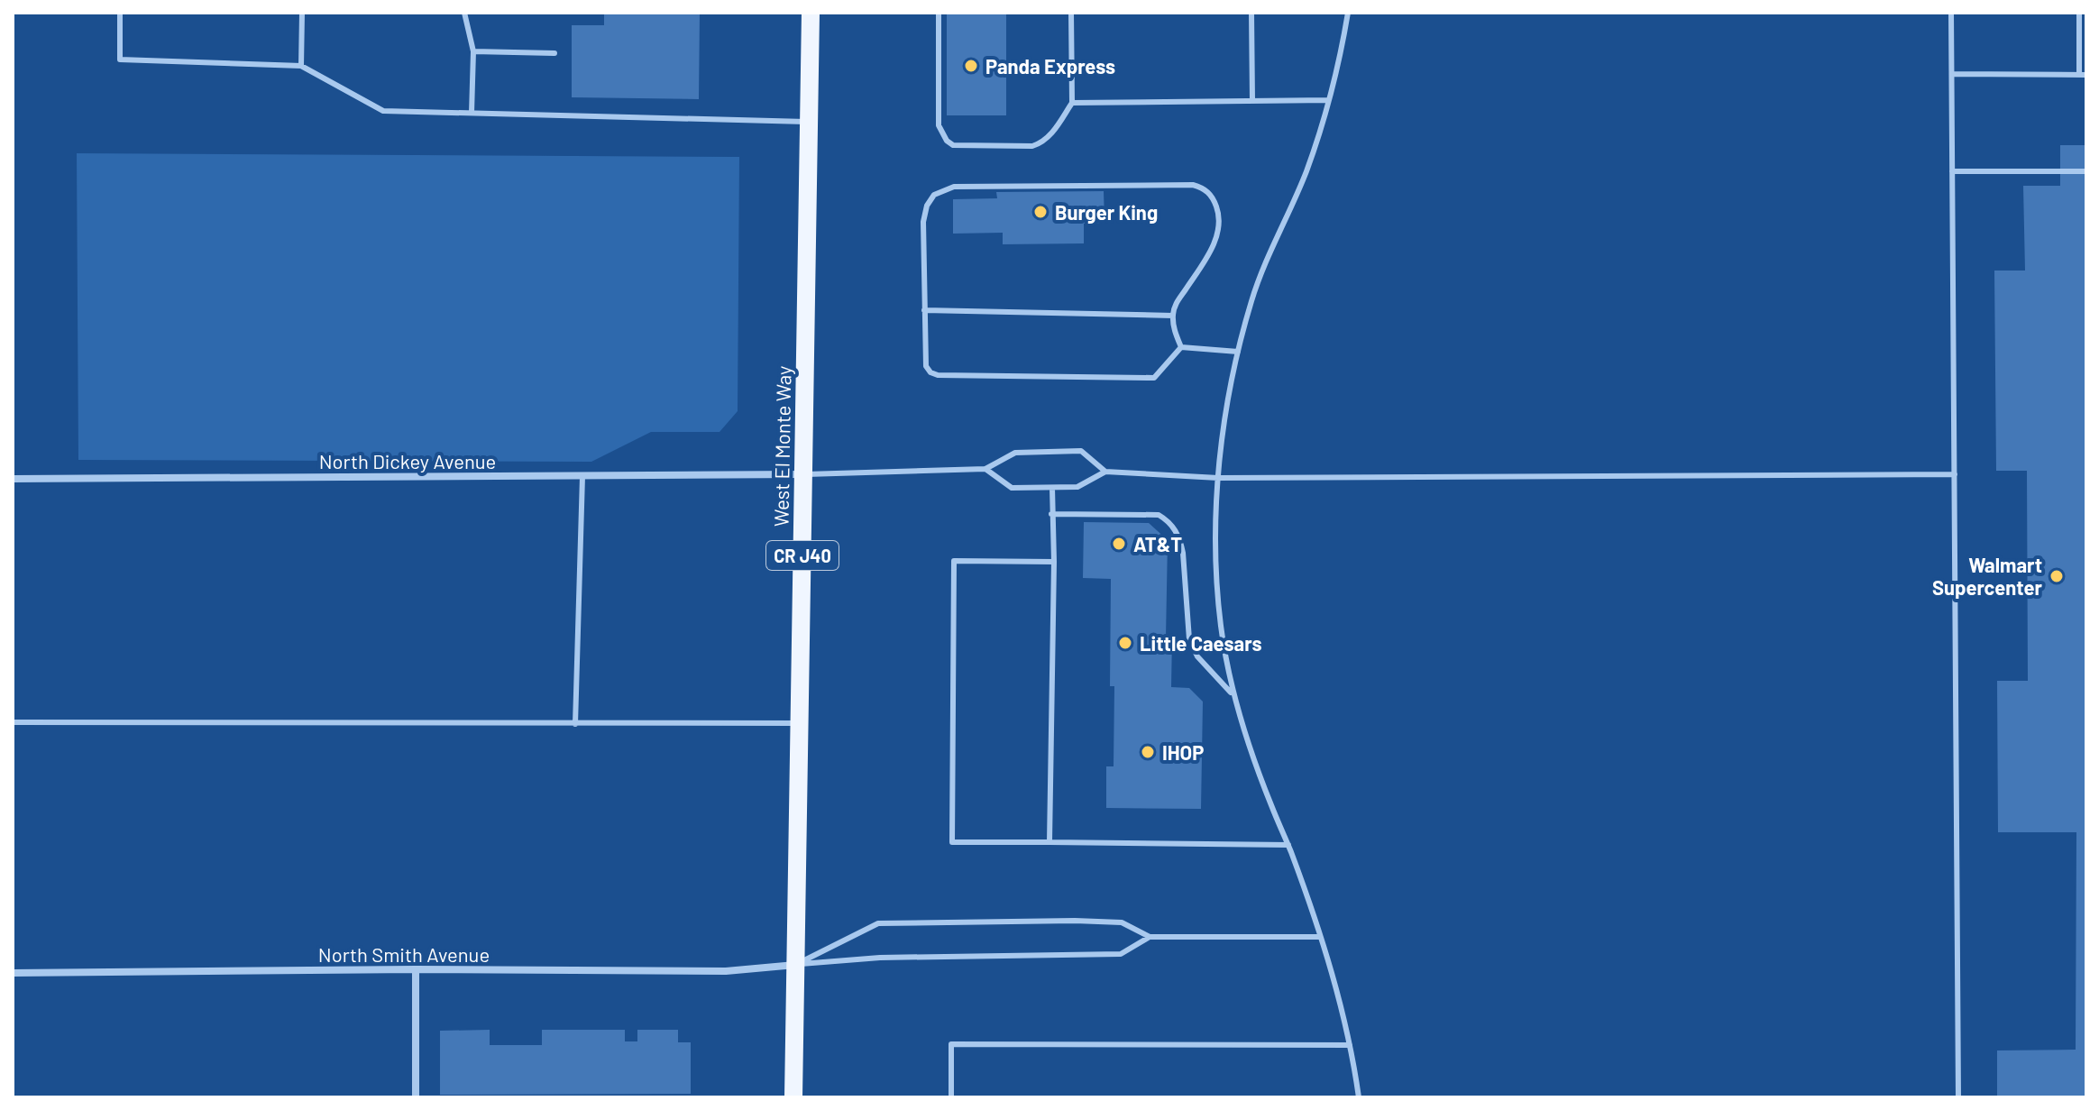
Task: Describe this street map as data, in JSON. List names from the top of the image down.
{
  "streets": {
    "main road": ["West El Monte Way", "CR J40"],
    "street": ["North Dickey Avenue", "North Smith Avenue"]
  },
  "crossings": [
    ["West El Monte Way", "North Dickey Avenue"],
    ["West El Monte Way", "North Smith Avenue"]
  ],
  "places": [
    "Panda Express",
    "Burger King",
    "AT&T",
    "Walmart Supercenter",
    "Little Caesars",
    "IHOP"
  ]
}
